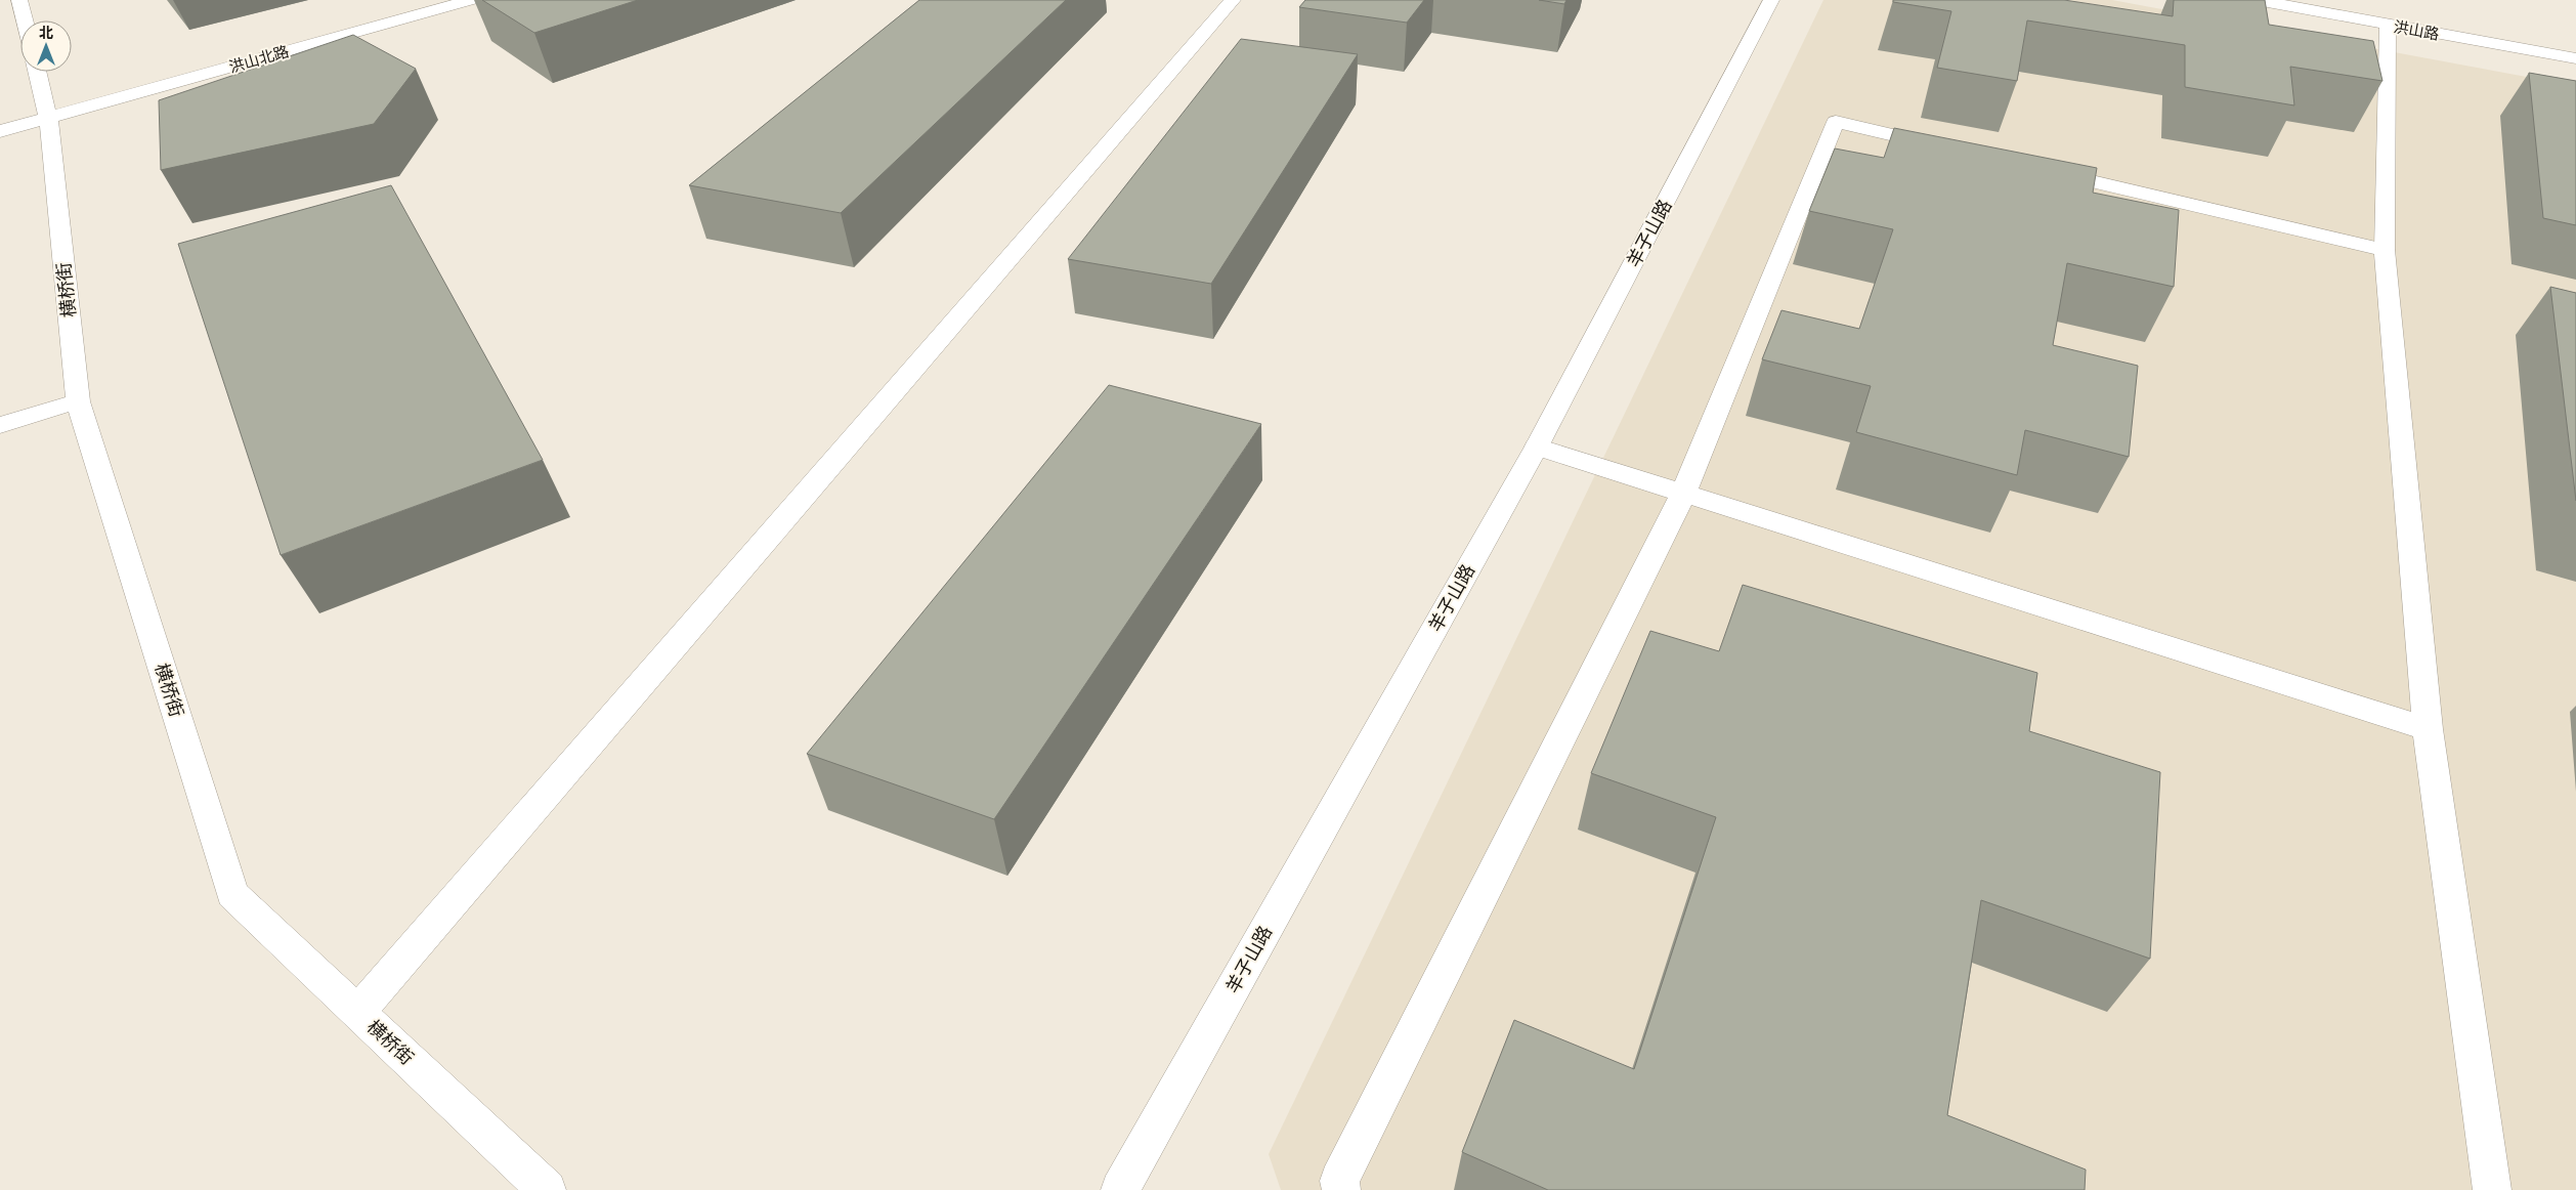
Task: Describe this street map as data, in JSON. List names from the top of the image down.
{
  "streets": {
    "street": [
      "洪山路",
      "洪山北路",
      "羊子山路",
      "横桥街"
    ]
  },
  "crossings": [
    ["洪山北路", "横桥街"]
  ],
  "north": "top"
}
